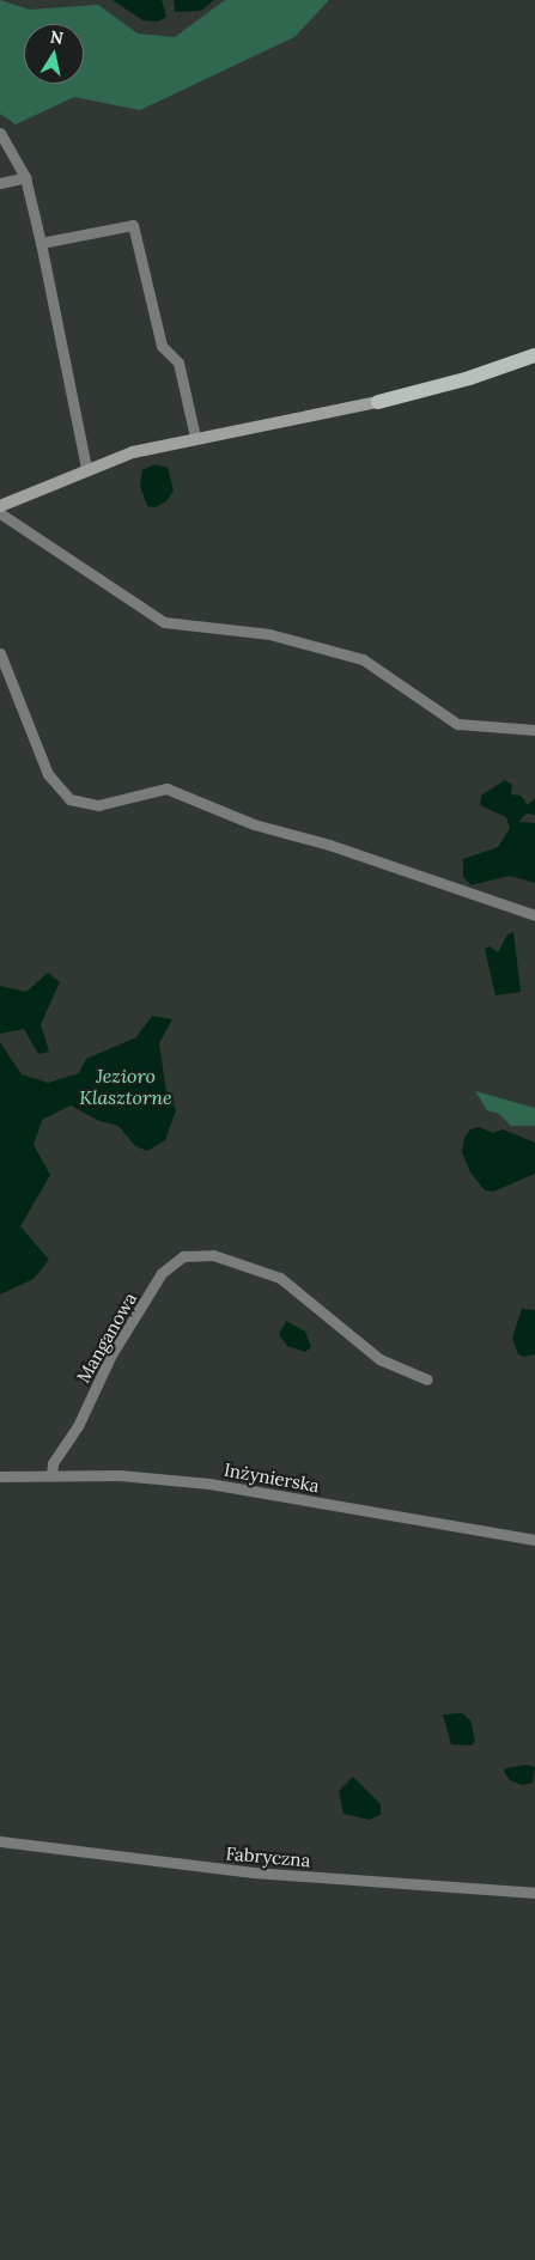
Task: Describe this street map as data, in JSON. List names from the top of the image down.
{
  "streets": {
    "street": ["Manganowa", "Inżynierska", "Fabryczna"]
  },
  "crossings": [
    ["Manganowa", "Inżynierska"]
  ],
  "water": ["Jezioro Klasztorne"],
  "north": "top"
}
